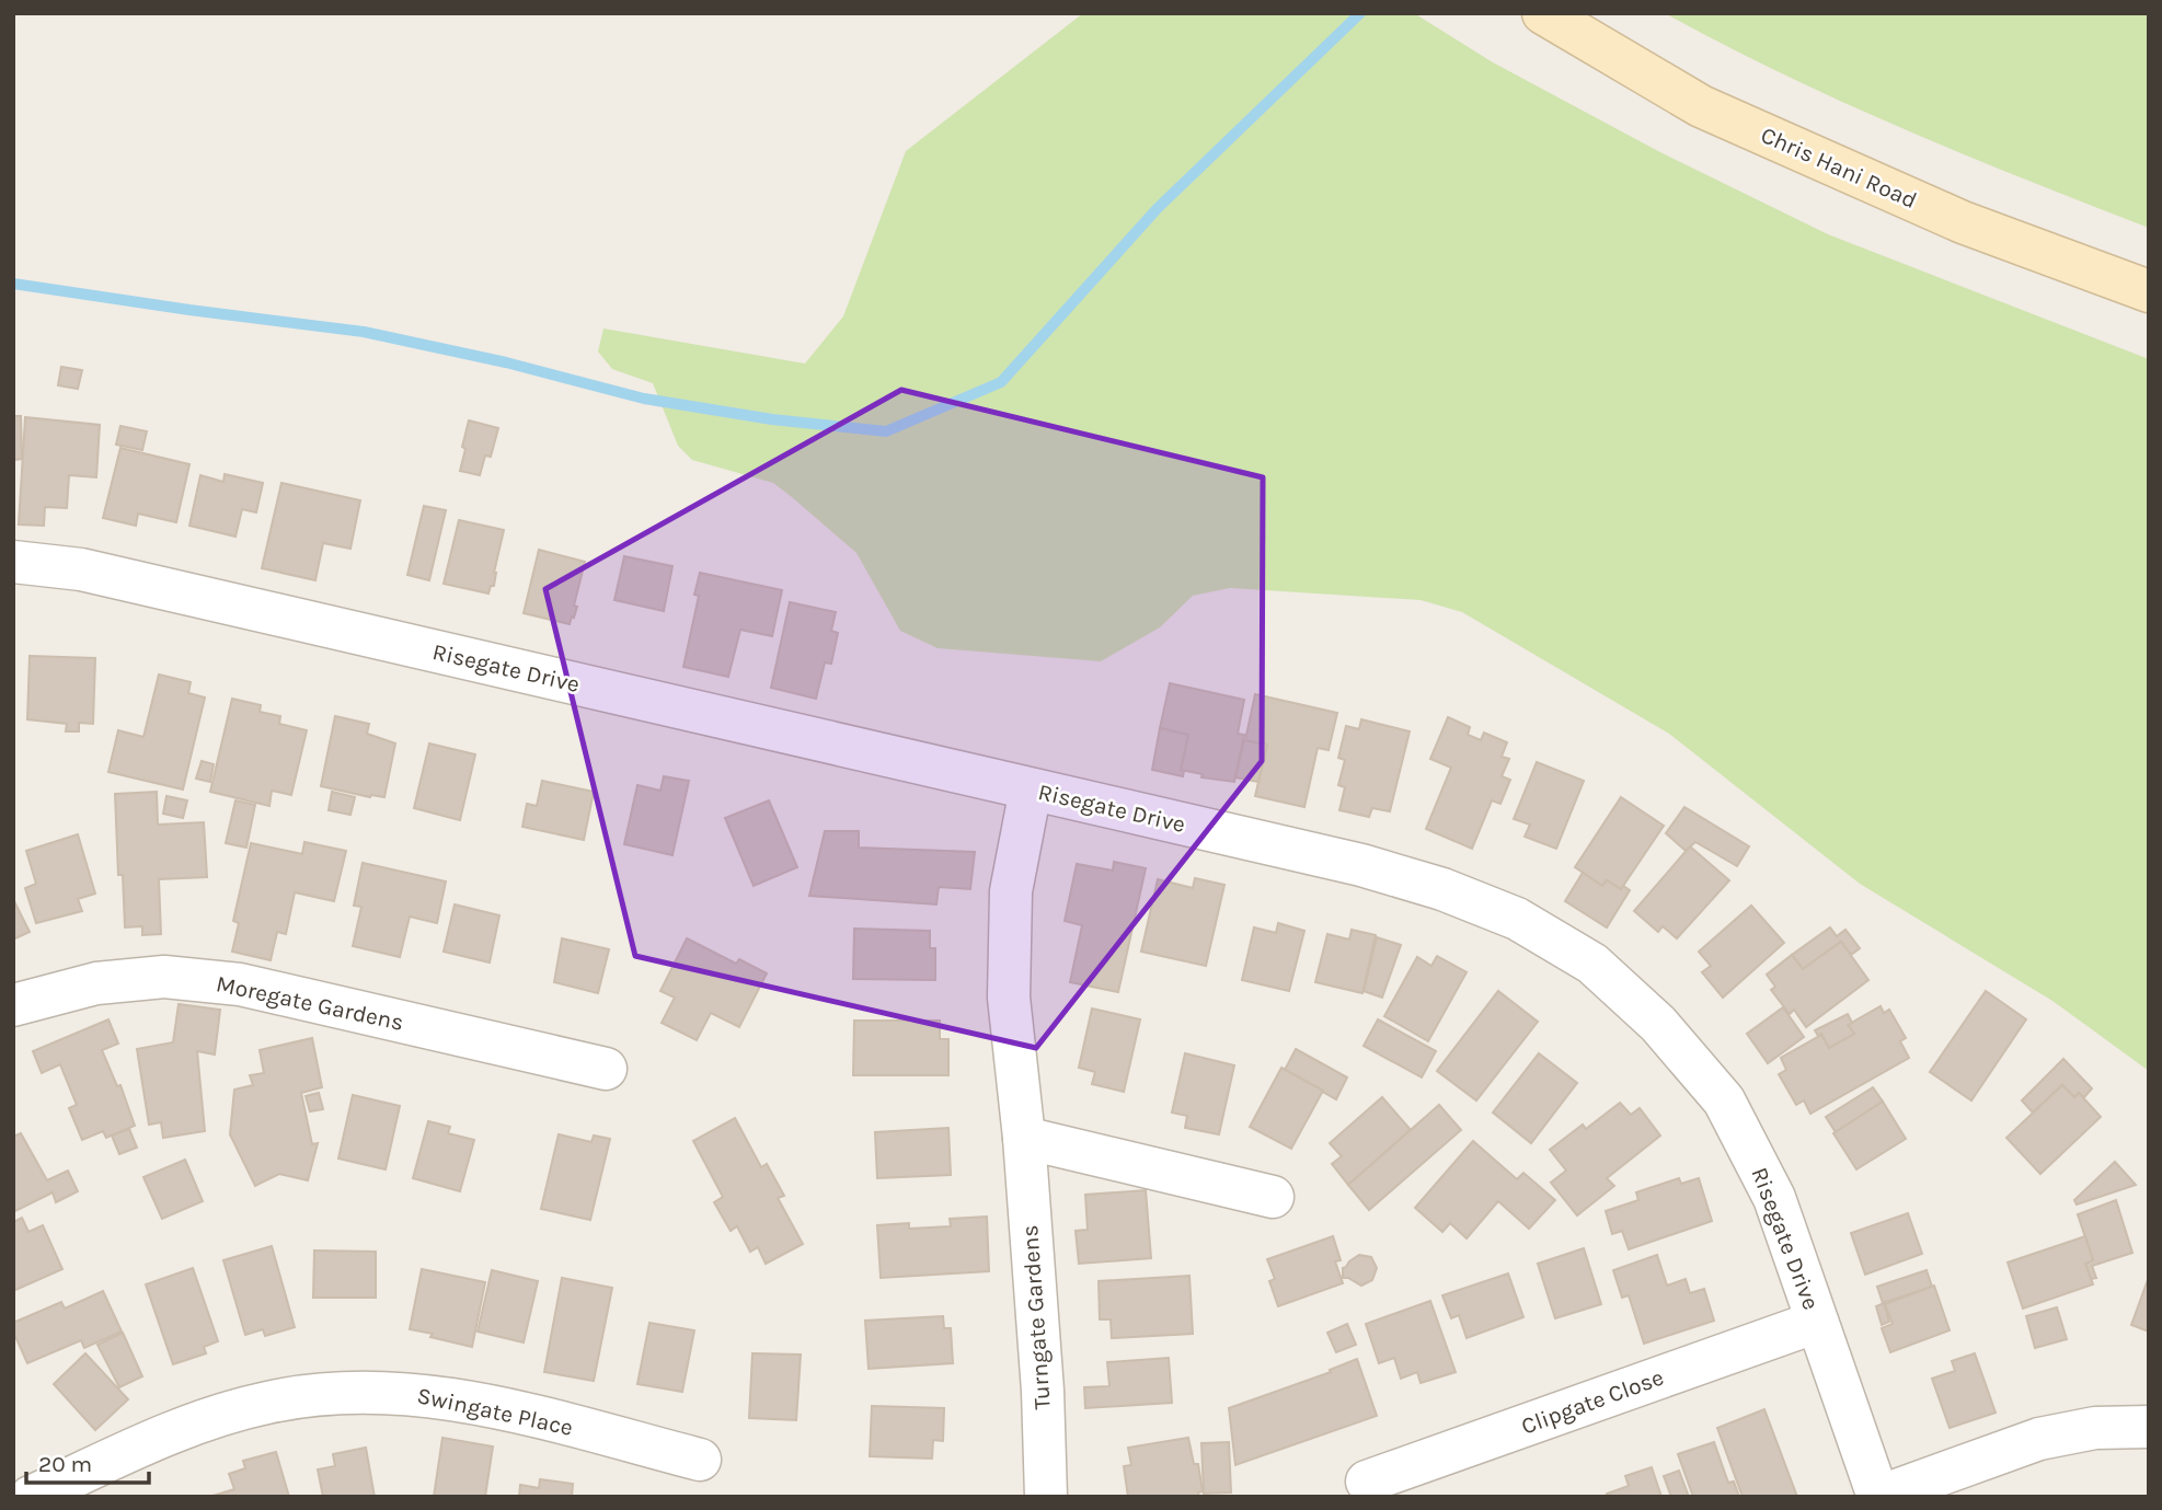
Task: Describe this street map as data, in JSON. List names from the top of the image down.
{
  "streets": {
    "main road": ["Chris Hani Road"],
    "street": [
      "Risegate Drive",
      "Moregate Gardens",
      "Turngate Gardens",
      "Clipgate Close",
      "Swingate Place"
    ]
  },
  "crossings": [
    ["Risegate Drive", "Turngate Gardens"],
    ["Risegate Drive", "Clipgate Close"]
  ],
  "scale_bar": "20 m"
}
